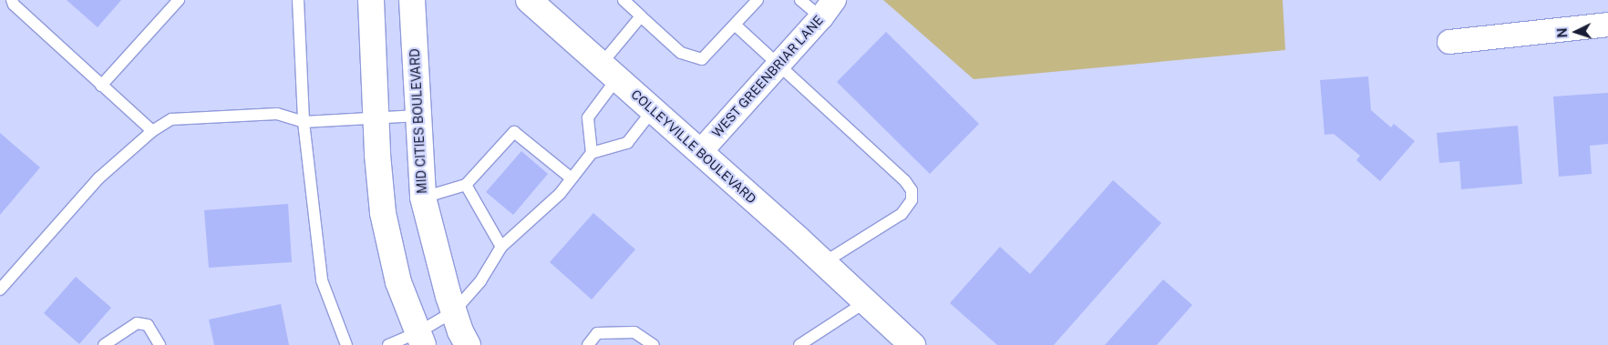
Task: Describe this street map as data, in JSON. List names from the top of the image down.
{
  "streets": {
    "main road": ["MID CITIES BOULEVARD", "COLLEYVILLE BOULEVARD"],
    "street": ["WEST GREENBRIAR LANE"]
  },
  "crossings": [
    ["WEST GREENBRIAR LANE", "COLLEYVILLE BOULEVARD"]
  ],
  "north": "left"
}
